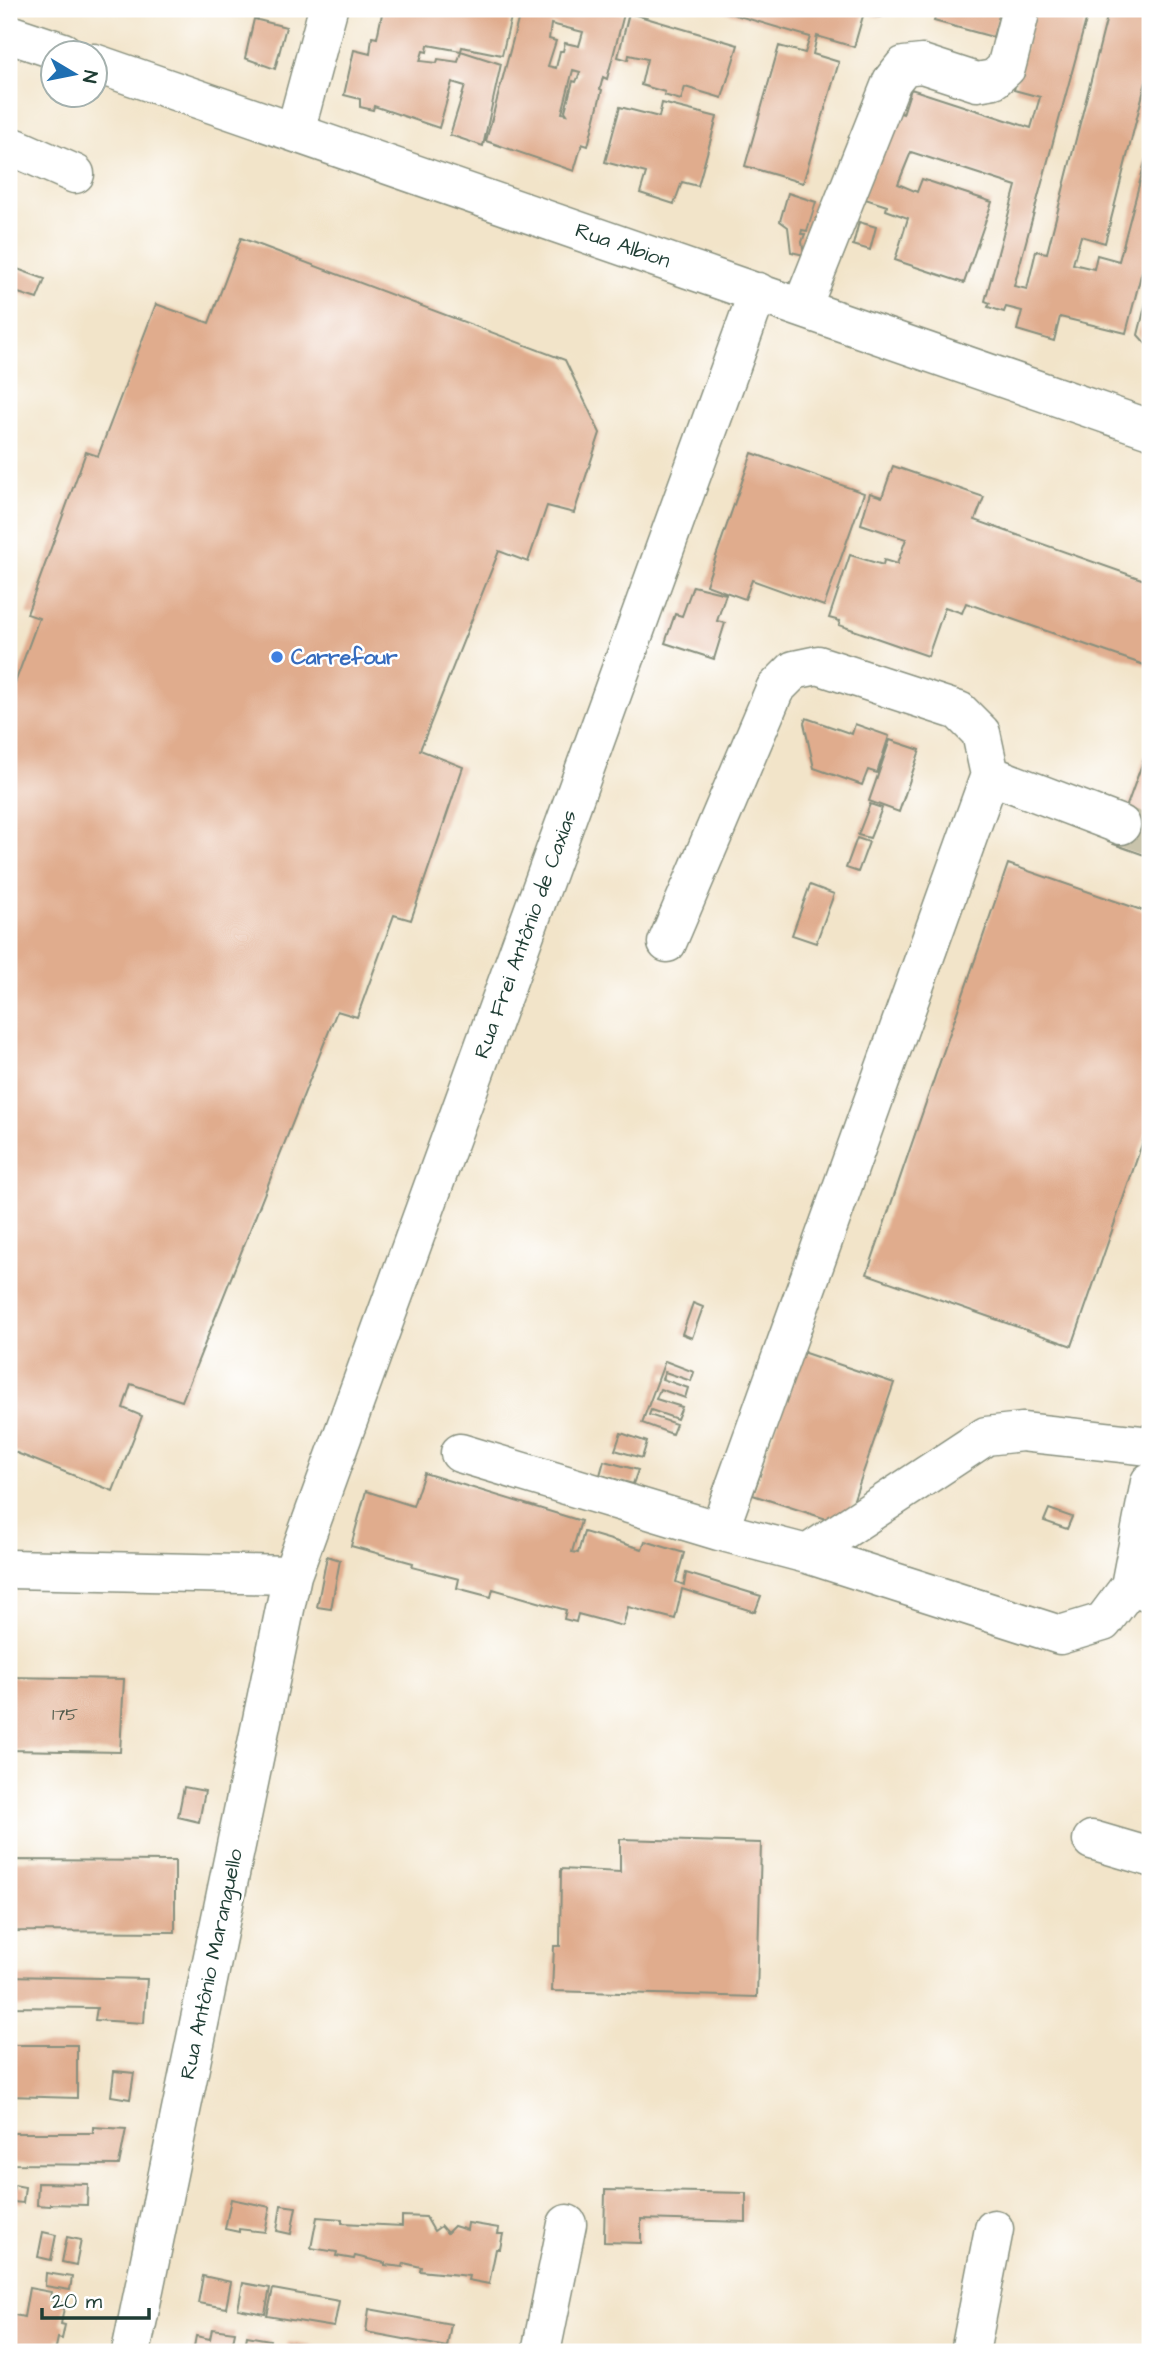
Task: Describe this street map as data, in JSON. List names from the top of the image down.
{
  "streets": {
    "street": ["Rua Albion", "Rua Frei Antônio de Caxias", "Rua Antônio Maranguello"]
  },
  "crossings": [
    ["Rua Albion", "Rua Frei Antônio de Caxias"],
    ["Rua Frei Antônio de Caxias", "Rua Antônio Maranguello"]
  ],
  "places": ["Carrefour"],
  "house_numbers": ["175"],
  "scale_bar": "20 m",
  "north": "right"
}
